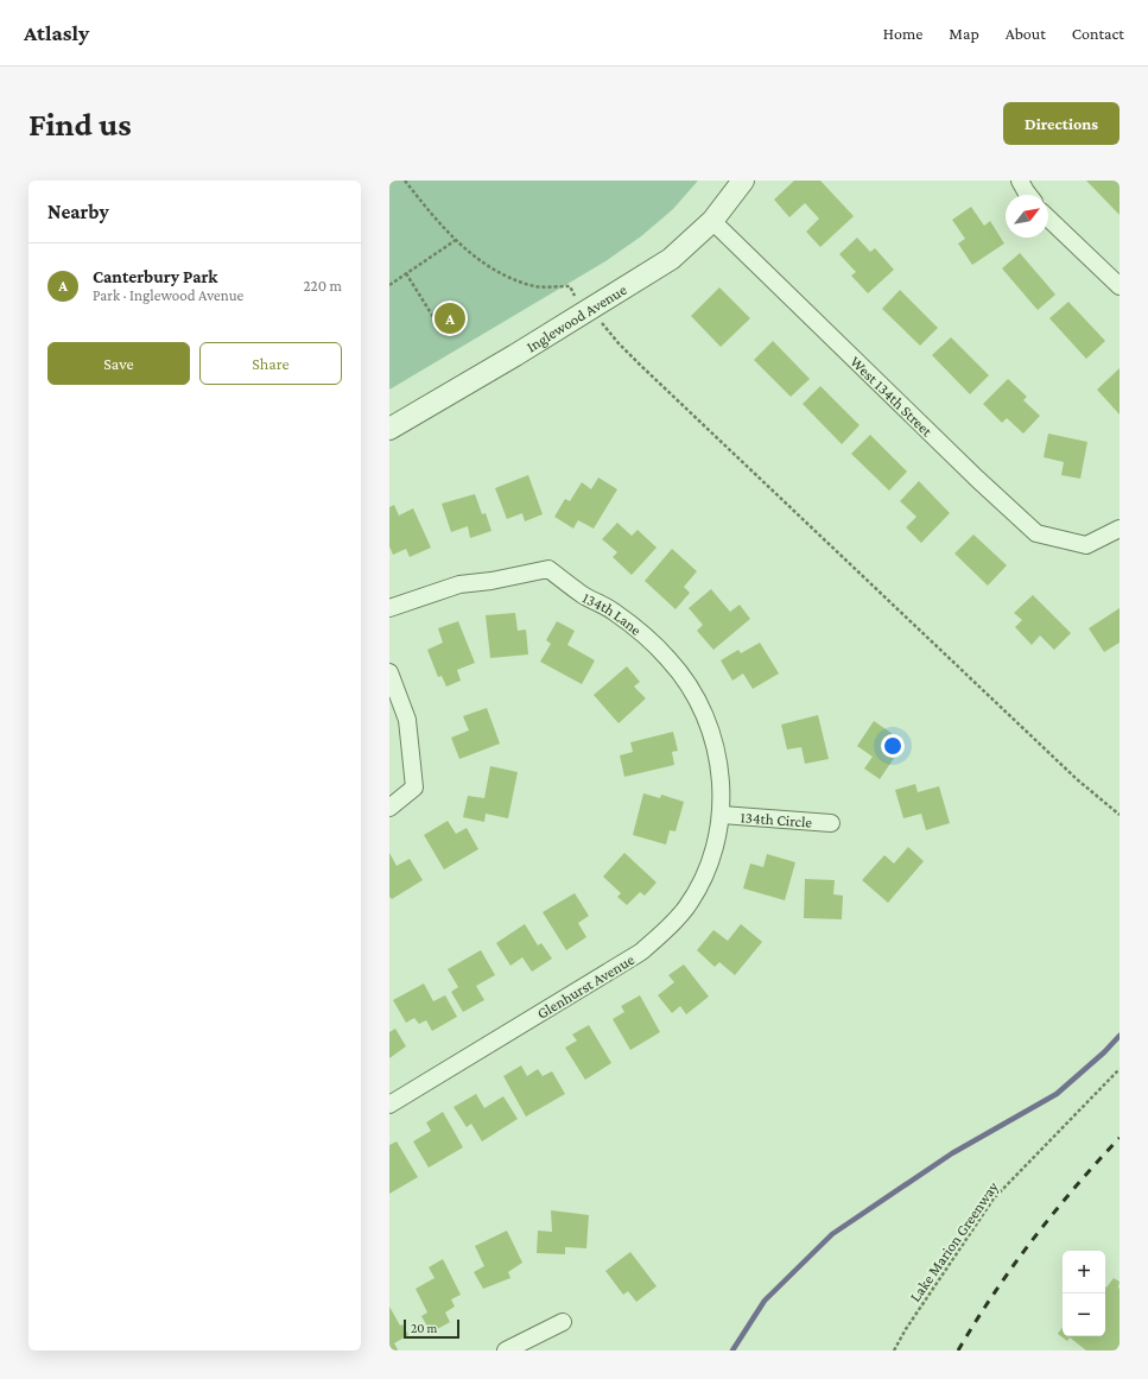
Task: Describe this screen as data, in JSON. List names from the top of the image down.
{
  "streets": {
    "street": [
      "Inglewood Avenue",
      "West 134th Street",
      "134th Lane",
      "134th Circle",
      "Glenhurst Avenue"
    ],
    "path": ["Lake Marion Greenway"]
  },
  "crossings": [
    ["Inglewood Avenue", "West 134th Street"],
    ["134th Lane", "134th Circle"],
    ["134th Lane", "Glenhurst Avenue"],
    ["134th Circle", "Glenhurst Avenue"]
  ],
  "scale_bar": "20 m",
  "north": "top right",
  "page": {
    "header": "Atlasly",
    "nav": [
      "Home",
      "Map",
      "About",
      "Contact"
    ],
    "buttons": [
      "Directions",
      ["Save", "Share"]
    ],
    "title": "Find us",
    "heading": "Nearby",
    "list": [
      {
        "mark": "A",
        "name": "Canterbury Park",
        "note": "Park · Inglewood Avenue",
        "value": "220 m"
      }
    ],
    "pins": "A",
    "map_buttons": ["+", "−"],
    "scale": "20 m"
  }
}
